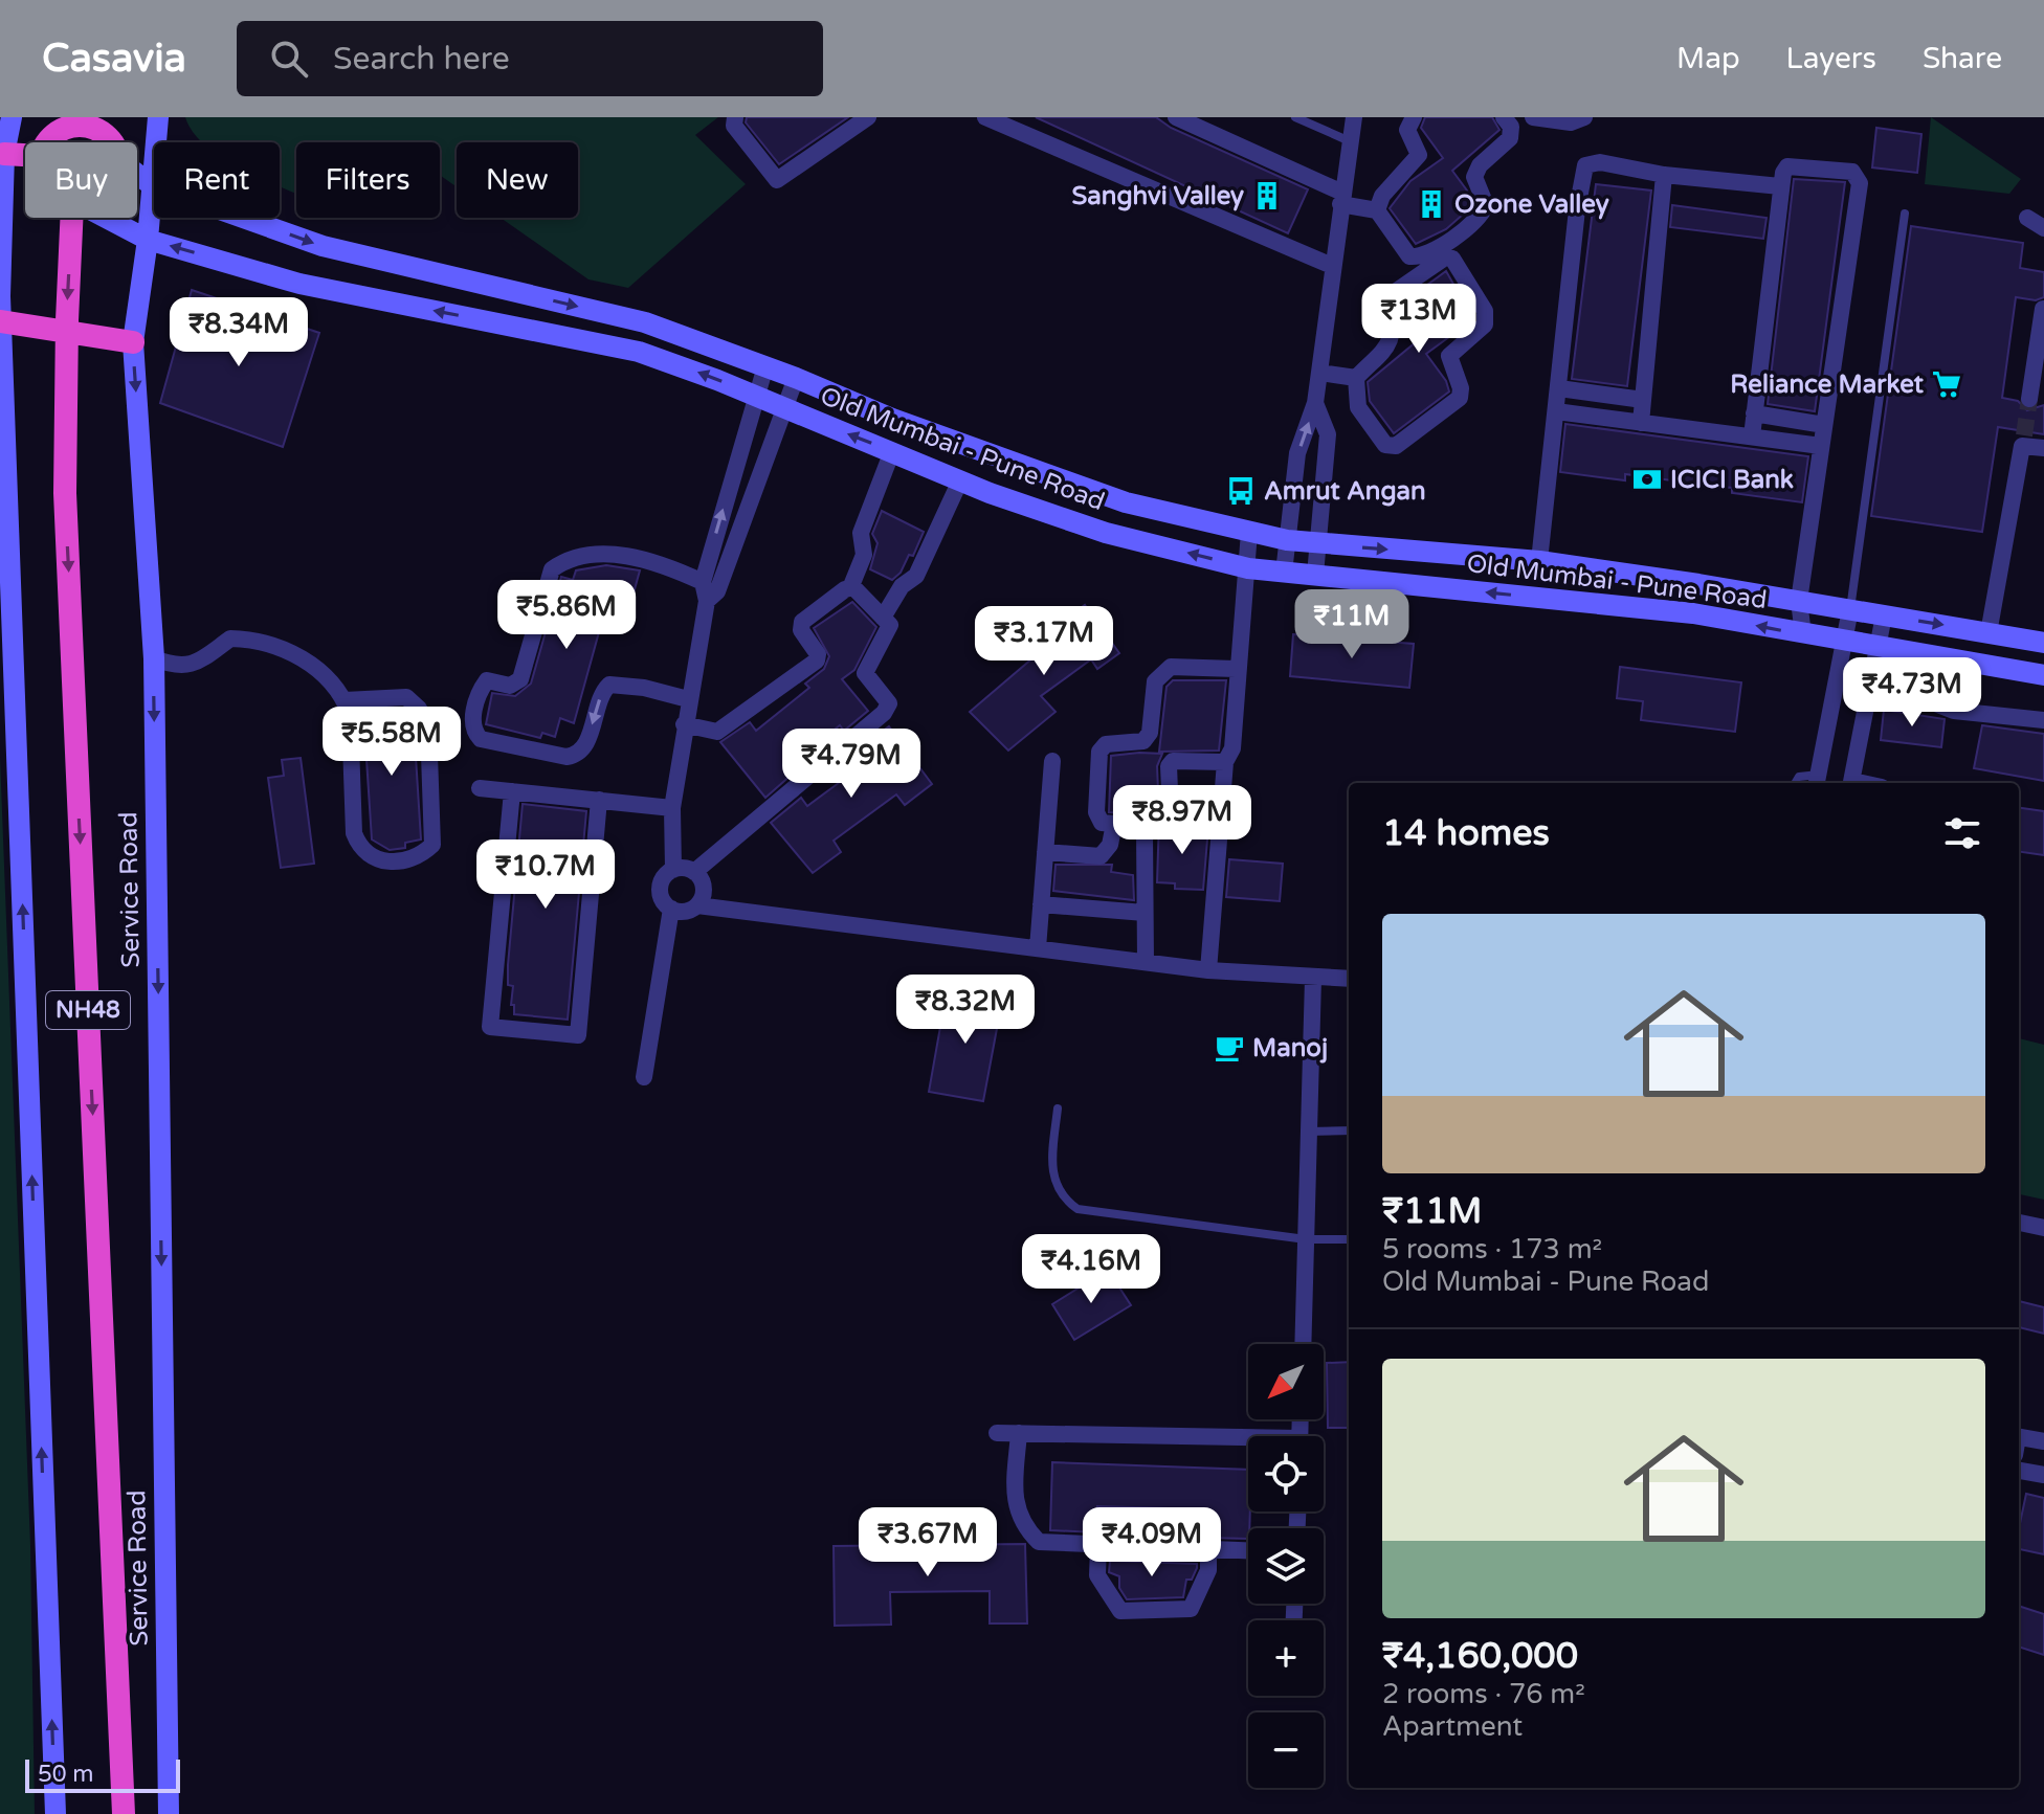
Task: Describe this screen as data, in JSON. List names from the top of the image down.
{
  "streets": {
    "highway": ["NH48"],
    "main road": ["Old Mumbai - Pune Road", "Service Road"]
  },
  "crossings": [
    ["Old Mumbai - Pune Road", "Service Road"]
  ],
  "places": {
    "building": ["Sanghvi Valley", "Ozone Valley"],
    "supermarket": ["Reliance Market"],
    "bank": ["ICICI Bank"],
    "bus stop": ["Amrut Angan"],
    "cafe": ["Manoj"]
  },
  "scale_bar": "50 m",
  "north": "bottom left",
  "page": {
    "header": "Casavia",
    "search": "Search here",
    "nav": ["Map", "Layers", "Share"],
    "chip": [
      "Buy",
      "Rent",
      "Filters",
      "New"
    ],
    "price": [
      "₹13M",
      "₹8.34M",
      "₹5.86M",
      "₹11M",
      "₹3.17M",
      "₹4.73M",
      "₹5.58M",
      "₹4.79M",
      "₹8.97M",
      "₹10.7M",
      "₹8.32M",
      "₹4.16M",
      "₹3.67M",
      "₹4.09M"
    ],
    "heading": "14 homes",
    "list": [
      {
        "name": "₹11M",
        "note": "5 rooms · 173 m² · Old Mumbai - Pune Road"
      },
      {
        "name": "₹4,160,000",
        "note": "2 rooms · 76 m² · Apartment"
      }
    ],
    "map_buttons": ["+", "−"],
    "scale": "50 m"
  }
}
